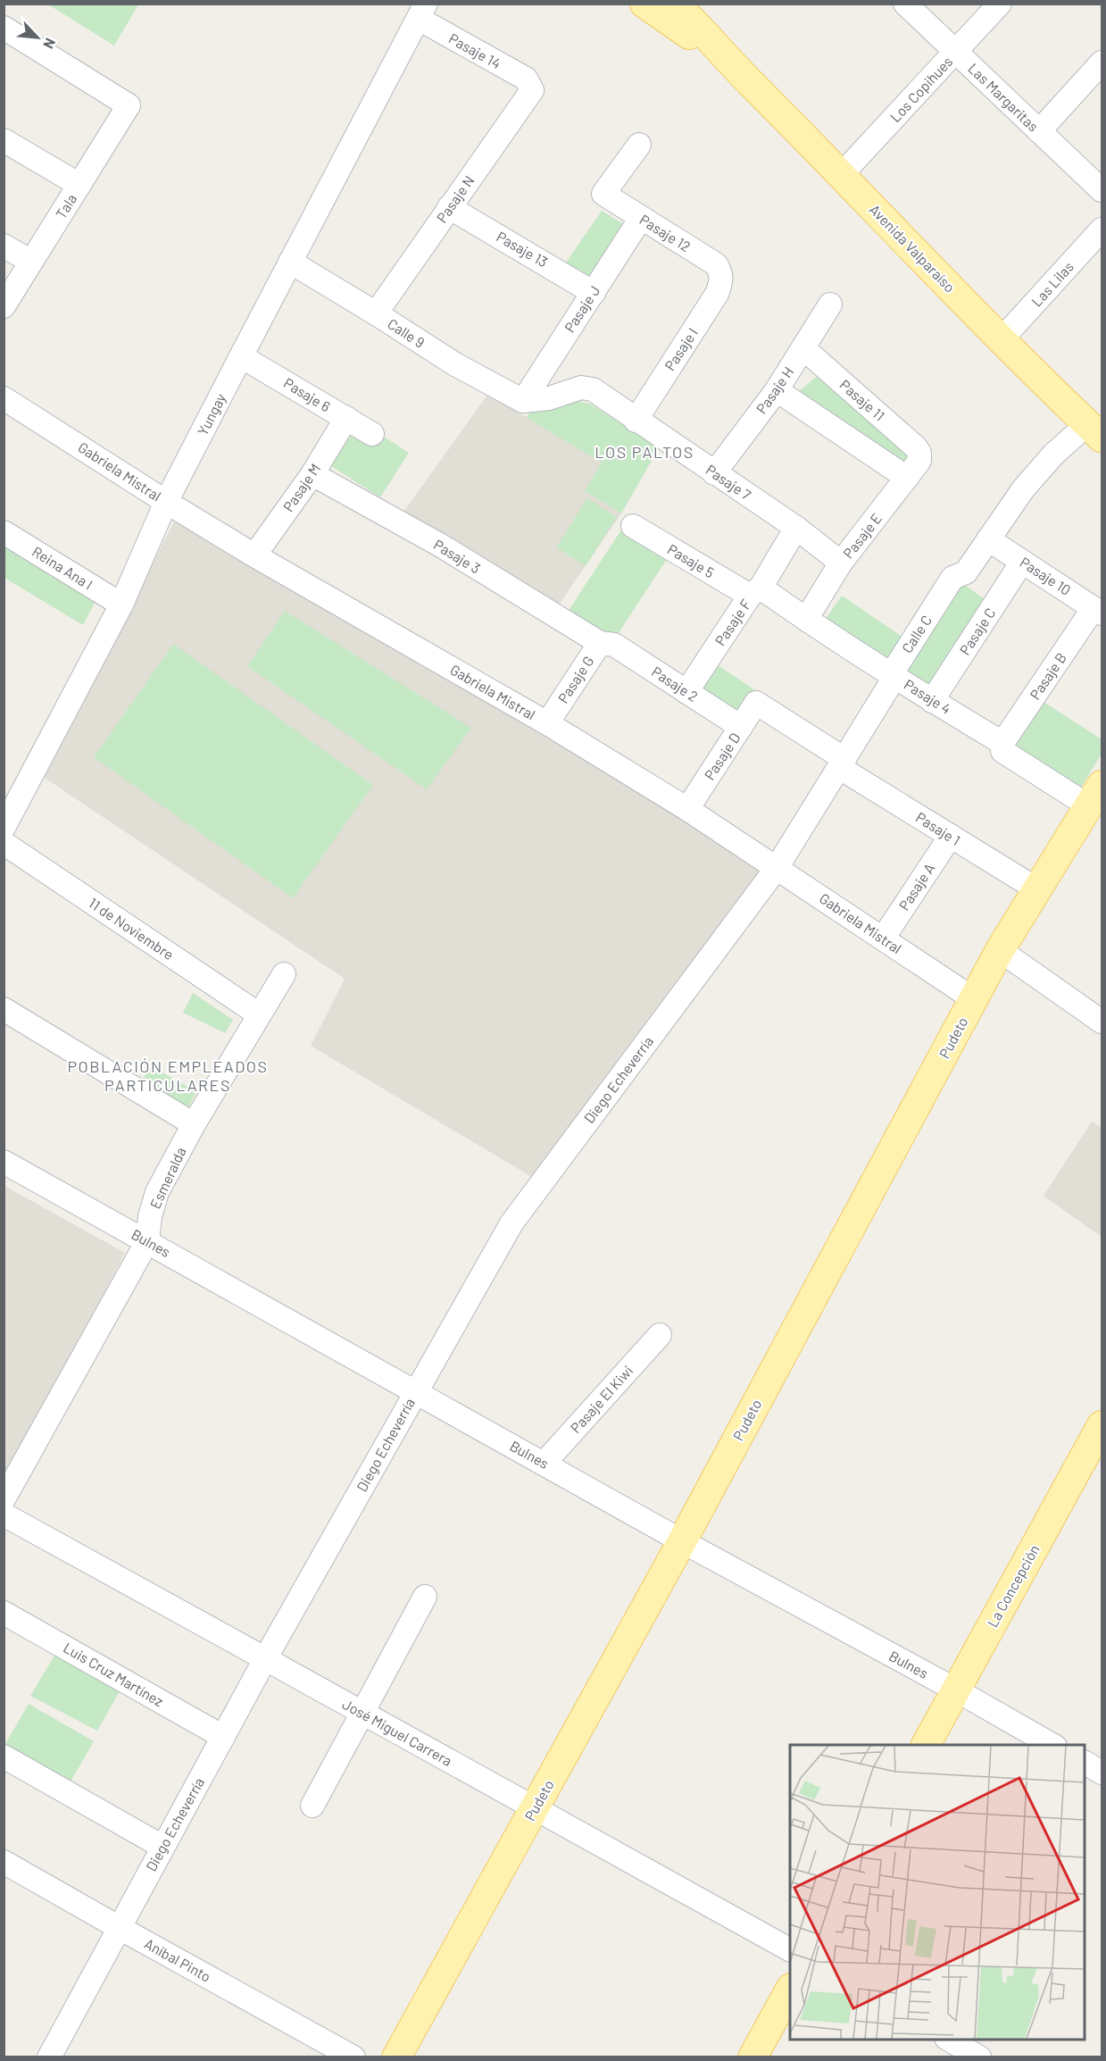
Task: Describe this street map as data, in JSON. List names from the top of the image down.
{
  "streets": {
    "main road": ["Avenida Valparaíso", "Pudeto", "La Concepción"],
    "street": [
      "Pasaje 14",
      "Los Copihues",
      "Las Margaritas",
      "Pasaje N",
      "Tala",
      "Pasaje 12",
      "Pasaje 13",
      "Las Lilas",
      "Pasaje J",
      "Calle 9",
      "Pasaje I",
      "Pasaje H",
      "Pasaje 6",
      "Pasaje 11",
      "Yungay",
      "Gabriela Mistral",
      "Pasaje 7",
      "Pasaje M",
      "Pasaje E",
      "Pasaje 3",
      "Pasaje 5",
      "Reina Ana I",
      "Pasaje 10",
      "Pasaje F",
      "Pasaje C",
      "Calle C",
      "Pasaje B",
      "Pasaje G",
      "Pasaje 2",
      "Pasaje 4",
      "Pasaje D",
      "Pasaje 1",
      "Pasaje A",
      "11 de Noviembre",
      "Diego Echeverría",
      "Esmeralda",
      "Bulnes",
      "Pasaje El Kiwi",
      "Luis Cruz Martínez",
      "José Miguel Carrera",
      "Aníbal Pinto"
    ]
  },
  "crossings": [
    ["Pasaje 14", "Pasaje N"],
    ["Pasaje 14", "Yungay"],
    ["Los Copihues", "Las Margaritas"],
    ["Los Copihues", "Avenida Valparaíso"],
    ["Pasaje N", "Pasaje 13"],
    ["Pasaje N", "Calle 9"],
    ["Pasaje 12", "Pasaje J"],
    ["Pasaje 12", "Pasaje I"],
    ["Avenida Valparaíso", "Las Lilas"],
    ["Avenida Valparaíso", "Calle C"],
    ["Pasaje 13", "Pasaje J"],
    ["Pasaje J", "Calle 9"],
    ["Pasaje J", "Pasaje 7"],
    ["Calle 9", "Yungay"],
    ["Calle 9", "Pasaje 7"],
    ["Pasaje I", "Pasaje 7"],
    ["Pasaje H", "Pasaje 11"],
    ["Pasaje H", "Pasaje 7"],
    ["Pasaje 6", "Yungay"],
    ["Pasaje 6", "Pasaje M"],
    ["Pasaje 11", "Pasaje E"],
    ["Yungay", "Gabriela Mistral"],
    ["Yungay", "Reina Ana I"],
    ["Gabriela Mistral", "Pasaje M"],
    ["Gabriela Mistral", "Calle C"],
    ["Gabriela Mistral", "Pasaje G"],
    ["Gabriela Mistral", "Pasaje D"],
    ["Gabriela Mistral", "Pasaje A"],
    ["Gabriela Mistral", "Pudeto"],
    ["Gabriela Mistral", "Diego Echeverría"],
    ["Pasaje 7", "Pasaje E"],
    ["Pasaje 7", "Pasaje F"],
    ["Pasaje M", "Pasaje 3"],
    ["Pasaje E", "Pasaje 4"],
    ["Pasaje 3", "Pasaje G"],
    ["Pasaje 3", "Pasaje 2"],
    ["Pasaje 5", "Pasaje F"],
    ["Pasaje 5", "Pasaje 4"],
    ["Pasaje 10", "Pasaje C"],
    ["Pasaje 10", "Calle C"],
    ["Pasaje 10", "Pasaje B"],
    ["Pasaje F", "Pasaje 2"],
    ["Pasaje F", "Pasaje 4"],
    ["Pasaje C", "Pasaje 4"],
    ["Calle C", "Pasaje 4"],
    ["Calle C", "Pasaje 1"],
    ["Calle C", "Diego Echeverría"],
    ["Pasaje B", "Pasaje 4"],
    ["Pasaje G", "Pasaje 2"],
    ["Pasaje 2", "Pasaje D"],
    ["Pasaje 4", "Pudeto"],
    ["Pasaje D", "Pasaje 1"],
    ["Pasaje 1", "Pasaje A"],
    ["Pasaje 1", "Pudeto"],
    ["11 de Noviembre", "Esmeralda"],
    ["Pudeto", "Bulnes"],
    ["Pudeto", "José Miguel Carrera"],
    ["Diego Echeverría", "Bulnes"],
    ["Diego Echeverría", "Luis Cruz Martínez"],
    ["Diego Echeverría", "José Miguel Carrera"],
    ["Diego Echeverría", "Aníbal Pinto"],
    ["Esmeralda", "Bulnes"],
    ["Bulnes", "Pasaje El Kiwi"],
    ["Bulnes", "La Concepción"]
  ],
  "districts": ["LOS PALTOS", "POBLACIÓN EMPLEADOS PARTICULARES"],
  "north": "bottom right"
}
